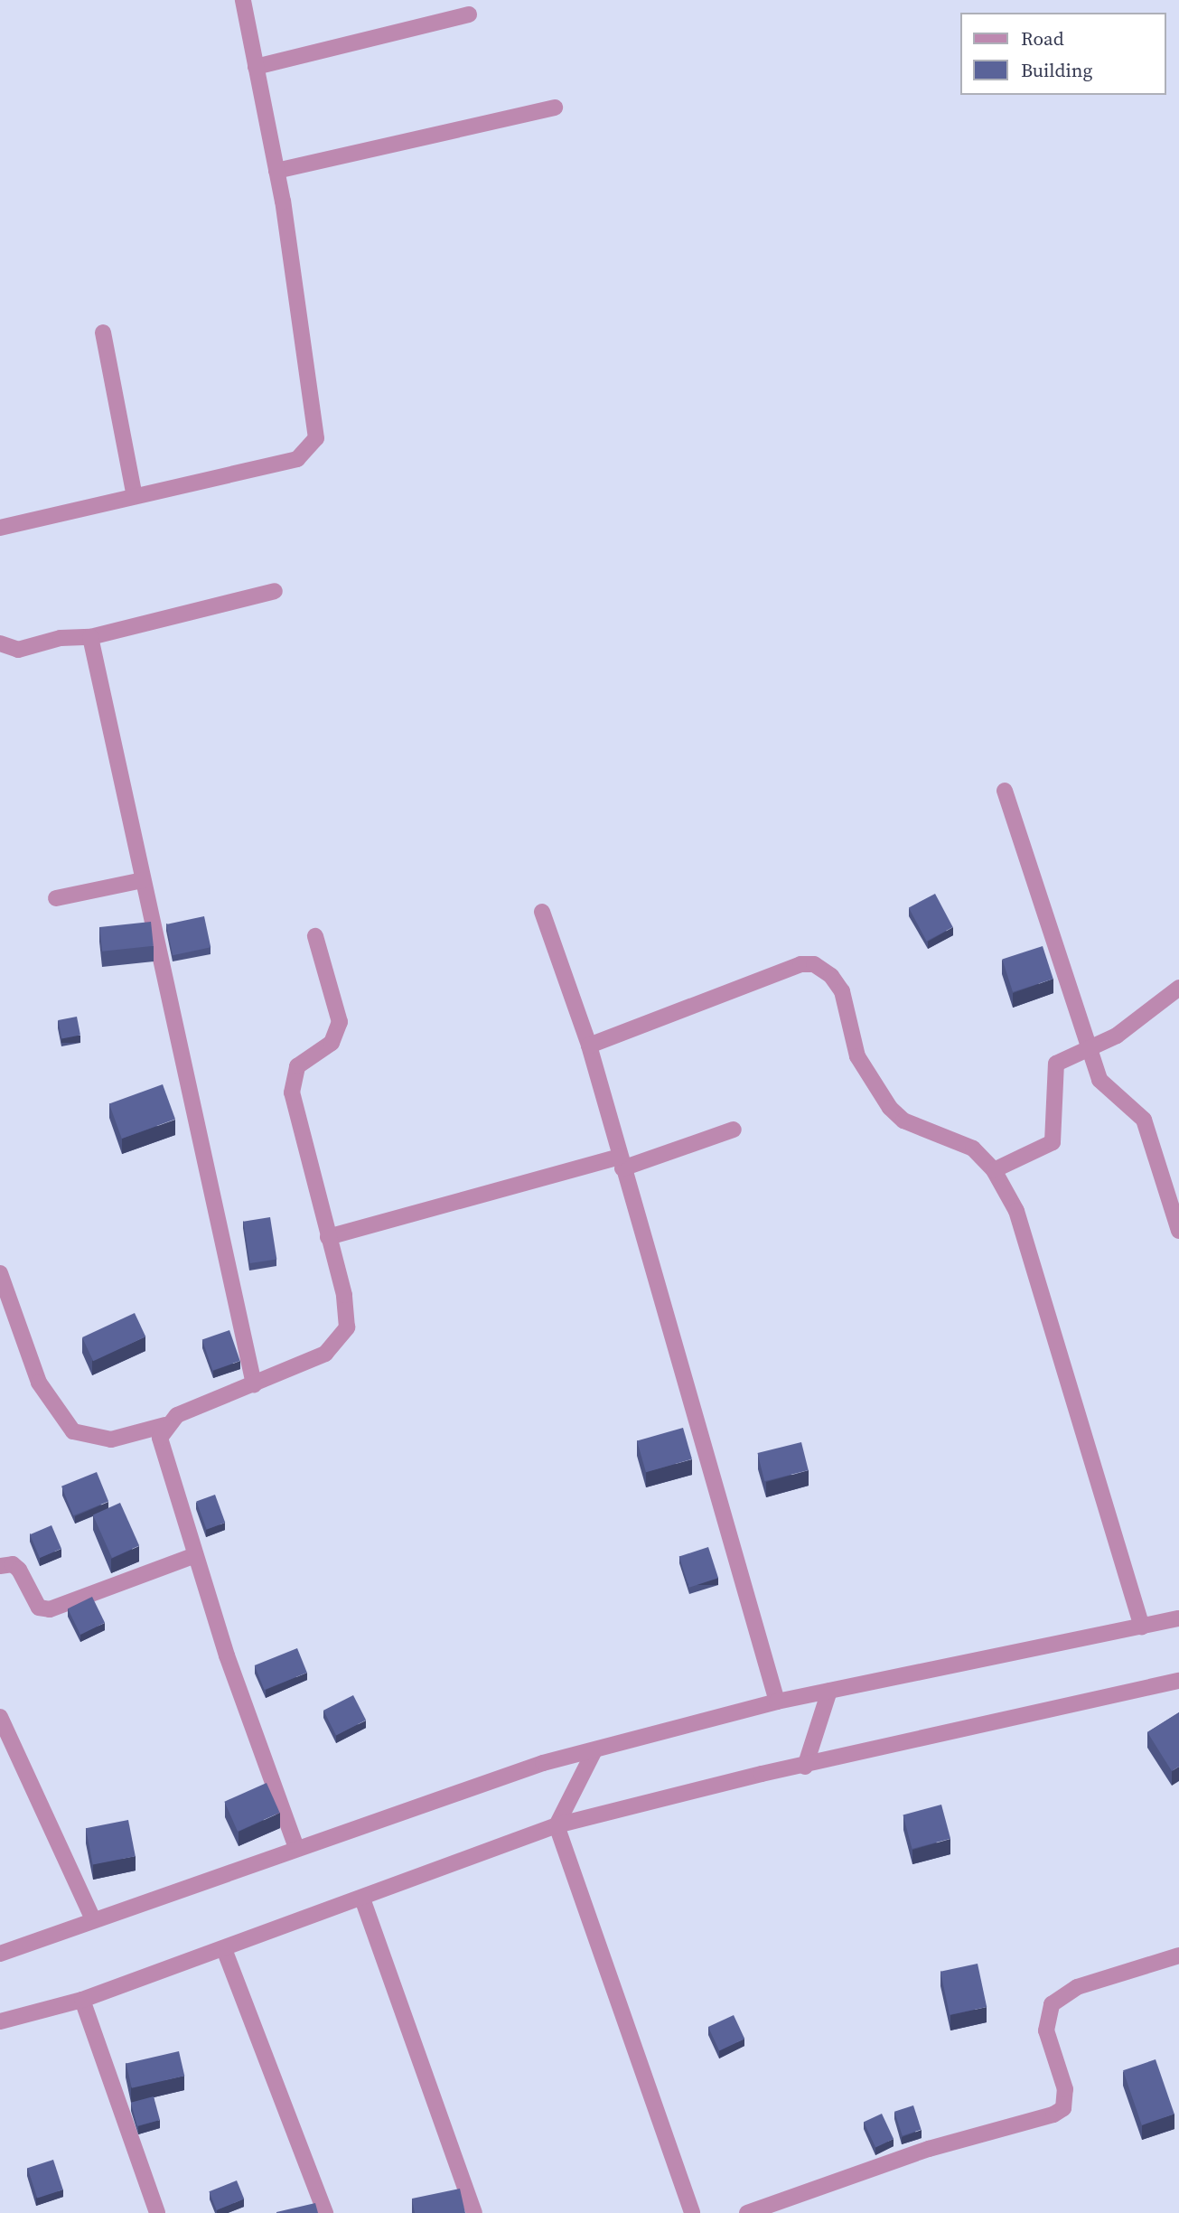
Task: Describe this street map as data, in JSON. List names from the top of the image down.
{
  "legend": ["Road", "Building"]
}
